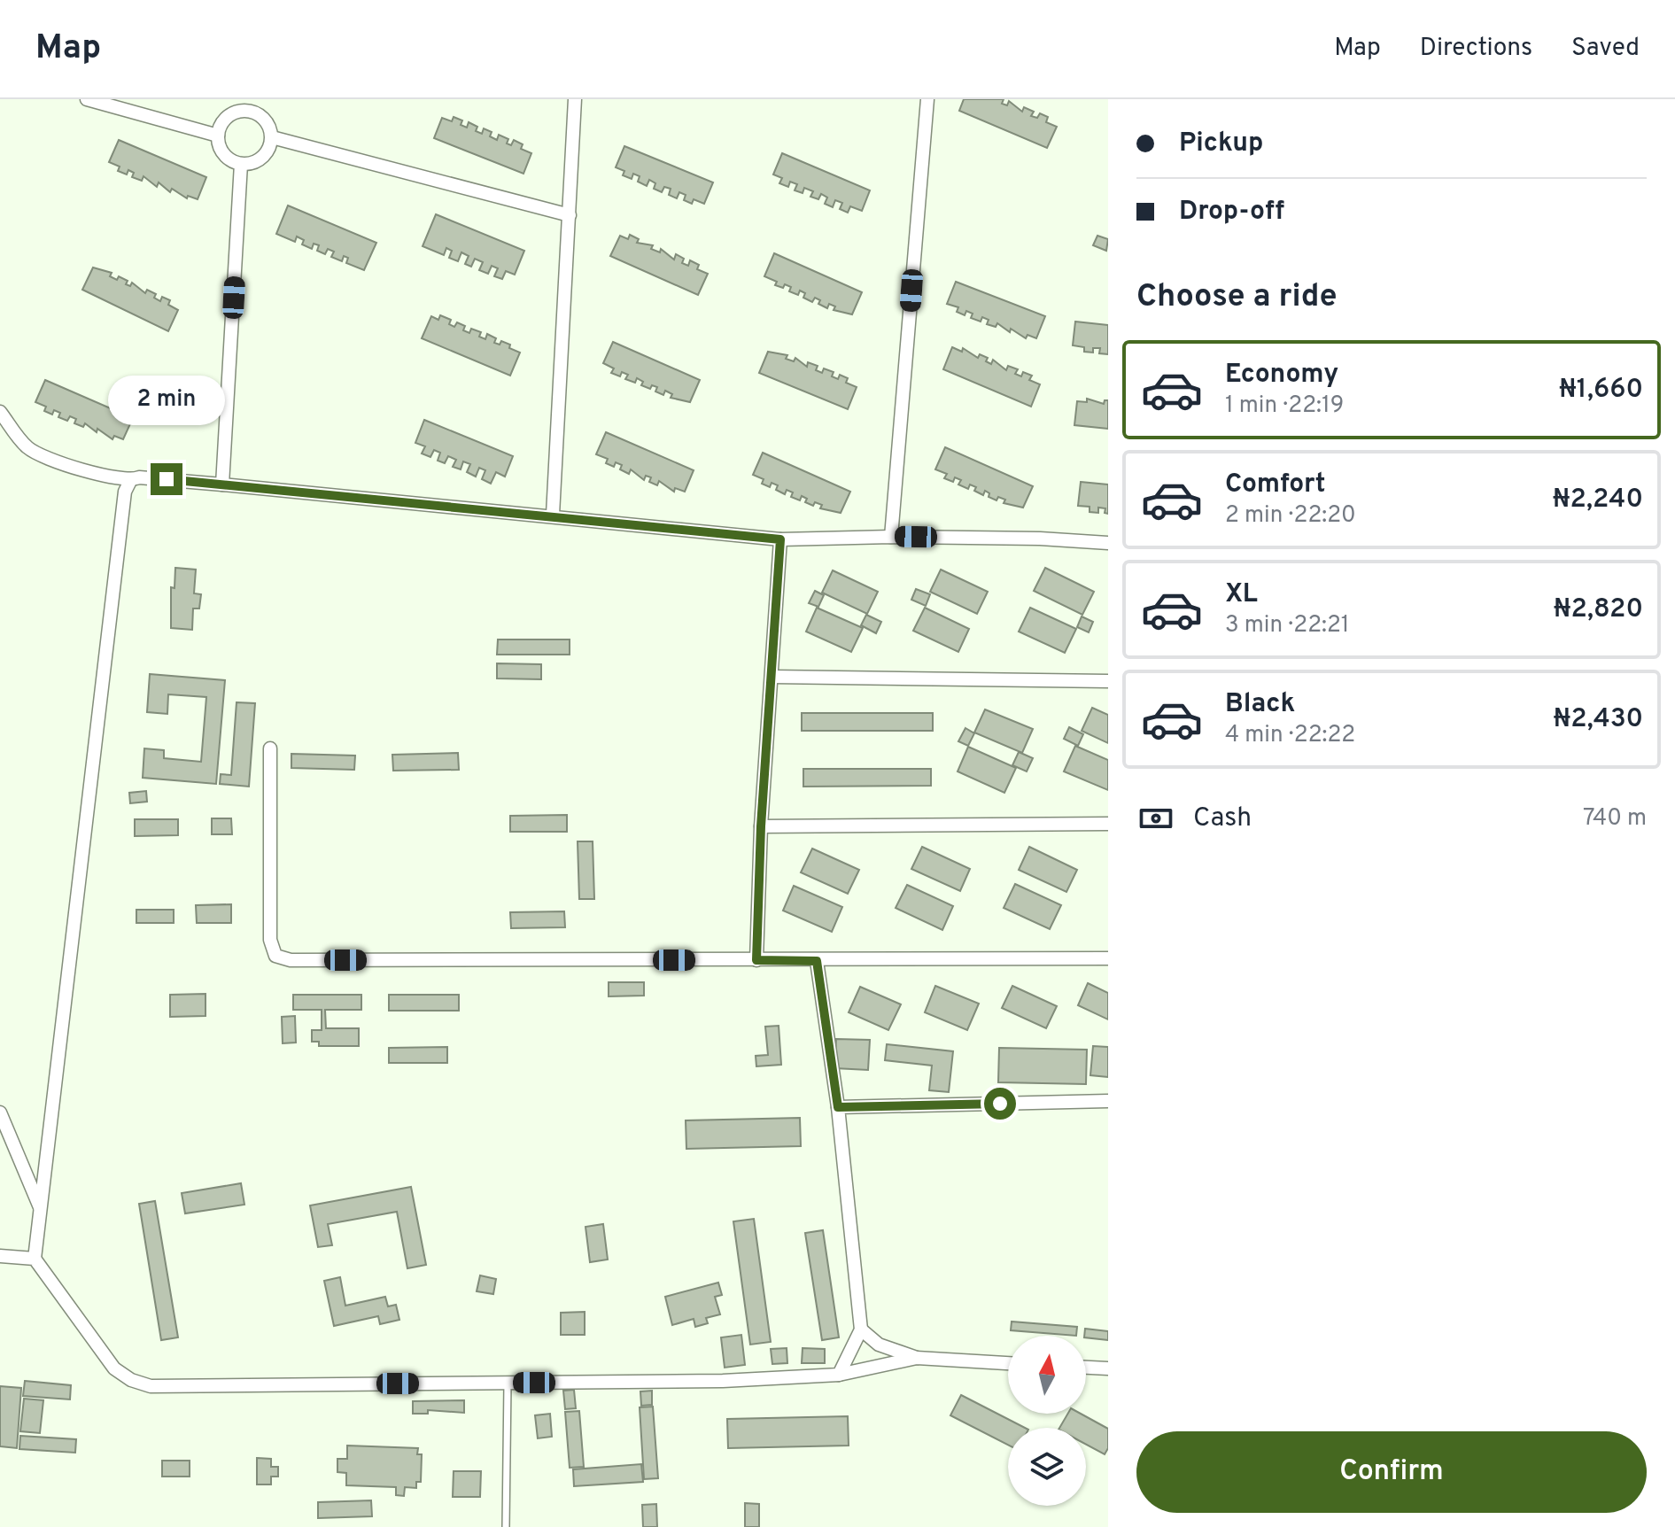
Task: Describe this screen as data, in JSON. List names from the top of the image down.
{
  "north": "top",
  "page": {
    "header": "Map",
    "nav": ["Map", "Directions", "Saved"],
    "banner": ["Pickup", "Drop-off"],
    "heading": "Choose a ride",
    "list": [
      {
        "name": "Economy",
        "note": "1 min · 22:19",
        "value": "₦1,660"
      },
      {
        "name": "Comfort",
        "note": "2 min · 22:20",
        "value": "₦2,240"
      },
      {
        "name": "XL",
        "note": "3 min · 22:21",
        "value": "₦2,820"
      },
      {
        "name": "Black",
        "note": "4 min · 22:22",
        "value": "₦2,430"
      }
    ],
    "bubble": "2 min",
    "pay": ["Cash", "740 m"],
    "buttons": "Confirm"
  }
}
